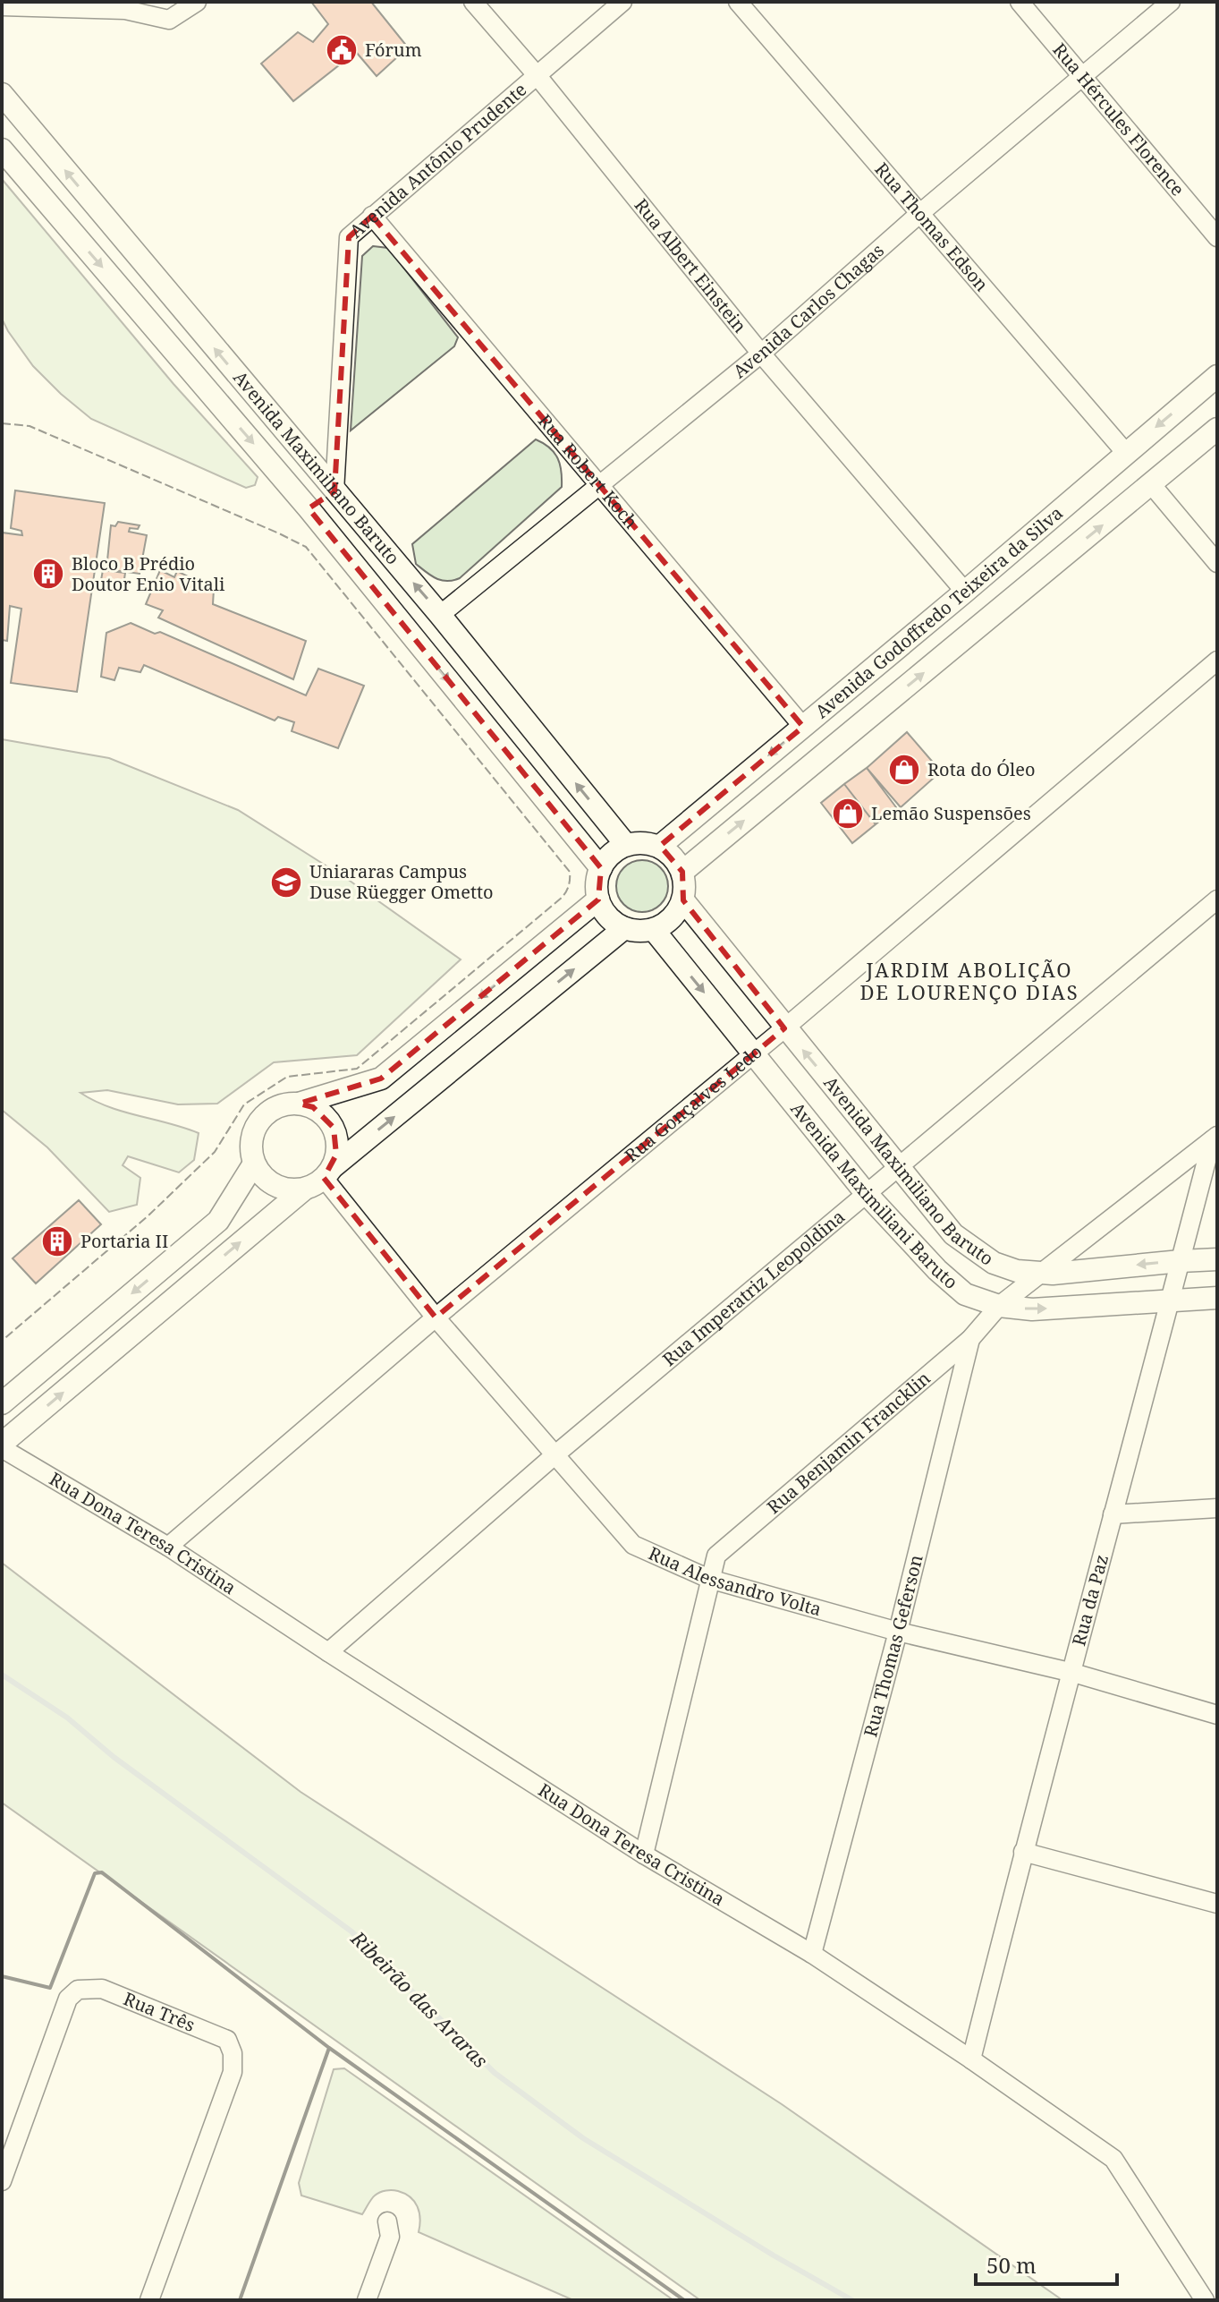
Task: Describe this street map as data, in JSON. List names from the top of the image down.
{
  "streets": {
    "street": [
      "Rua Hércules Florence",
      "Avenida Antônio Prudente",
      "Rua Thomas Edson",
      "Rua Albert Einstein",
      "Avenida Carlos Chagas",
      "Avenida Maximiliano Baruto",
      "Rua Robert Koch",
      "Avenida Godoffredo Teixeira da Silva",
      "Rua Gonçalves Ledo",
      "Avenida Maximiliani Baruto",
      "Rua Imperatriz Leopoldina",
      "Rua Benjamin Francklin",
      "Rua Dona Teresa Cristina",
      "Rua Alessandro Volta",
      "Rua da Paz",
      "Rua Thomas Geferson",
      "Rua Três"
    ]
  },
  "crossings": [
    ["Rua Hércules Florence", "Avenida Carlos Chagas"],
    ["Avenida Antônio Prudente", "Rua Albert Einstein"],
    ["Avenida Antônio Prudente", "Avenida Maximiliano Baruto"],
    ["Avenida Antônio Prudente", "Rua Robert Koch"],
    ["Rua Thomas Edson", "Avenida Carlos Chagas"],
    ["Rua Thomas Edson", "Avenida Godoffredo Teixeira da Silva"],
    ["Rua Albert Einstein", "Avenida Carlos Chagas"],
    ["Rua Albert Einstein", "Avenida Godoffredo Teixeira da Silva"],
    ["Avenida Carlos Chagas", "Avenida Maximiliano Baruto"],
    ["Avenida Carlos Chagas", "Rua Robert Koch"],
    ["Avenida Maximiliano Baruto", "Avenida Godoffredo Teixeira da Silva"],
    ["Avenida Maximiliano Baruto", "Rua Gonçalves Ledo"],
    ["Avenida Maximiliano Baruto", "Avenida Maximiliani Baruto"],
    ["Avenida Maximiliano Baruto", "Rua Imperatriz Leopoldina"],
    ["Avenida Maximiliano Baruto", "Rua Benjamin Francklin"],
    ["Avenida Maximiliano Baruto", "Rua da Paz"],
    ["Rua Robert Koch", "Avenida Godoffredo Teixeira da Silva"],
    ["Avenida Godoffredo Teixeira da Silva", "Avenida Maximiliani Baruto"],
    ["Rua Gonçalves Ledo", "Avenida Maximiliani Baruto"],
    ["Rua Gonçalves Ledo", "Rua Dona Teresa Cristina"],
    ["Rua Gonçalves Ledo", "Rua Alessandro Volta"],
    ["Avenida Maximiliani Baruto", "Rua Imperatriz Leopoldina"],
    ["Avenida Maximiliani Baruto", "Rua Benjamin Francklin"],
    ["Avenida Maximiliani Baruto", "Rua da Paz"],
    ["Rua Imperatriz Leopoldina", "Rua Dona Teresa Cristina"],
    ["Rua Imperatriz Leopoldina", "Rua Alessandro Volta"],
    ["Rua Benjamin Francklin", "Rua Dona Teresa Cristina"],
    ["Rua Benjamin Francklin", "Rua Alessandro Volta"],
    ["Rua Benjamin Francklin", "Rua da Paz"],
    ["Rua Benjamin Francklin", "Rua Thomas Geferson"],
    ["Rua Dona Teresa Cristina", "Rua da Paz"],
    ["Rua Dona Teresa Cristina", "Rua Thomas Geferson"],
    ["Rua Alessandro Volta", "Rua da Paz"],
    ["Rua Alessandro Volta", "Rua Thomas Geferson"]
  ],
  "one_way": ["Avenida Maximiliani Baruto"],
  "districts": ["JARDIM ABOLIÇÃO DE LOURENÇO DIAS"],
  "water": ["Ribeirão das Araras"],
  "places": {
    "public building": ["Fórum"],
    "building": ["Bloco B Prédio Doutor Enio Vitali", "Portaria II"],
    "shop": ["Rota do Óleo", "Lemão Suspensões"],
    "school or university": ["Uniararas Campus Duse Rüegger Ometto"]
  },
  "scale_bar": "50 m"
}
